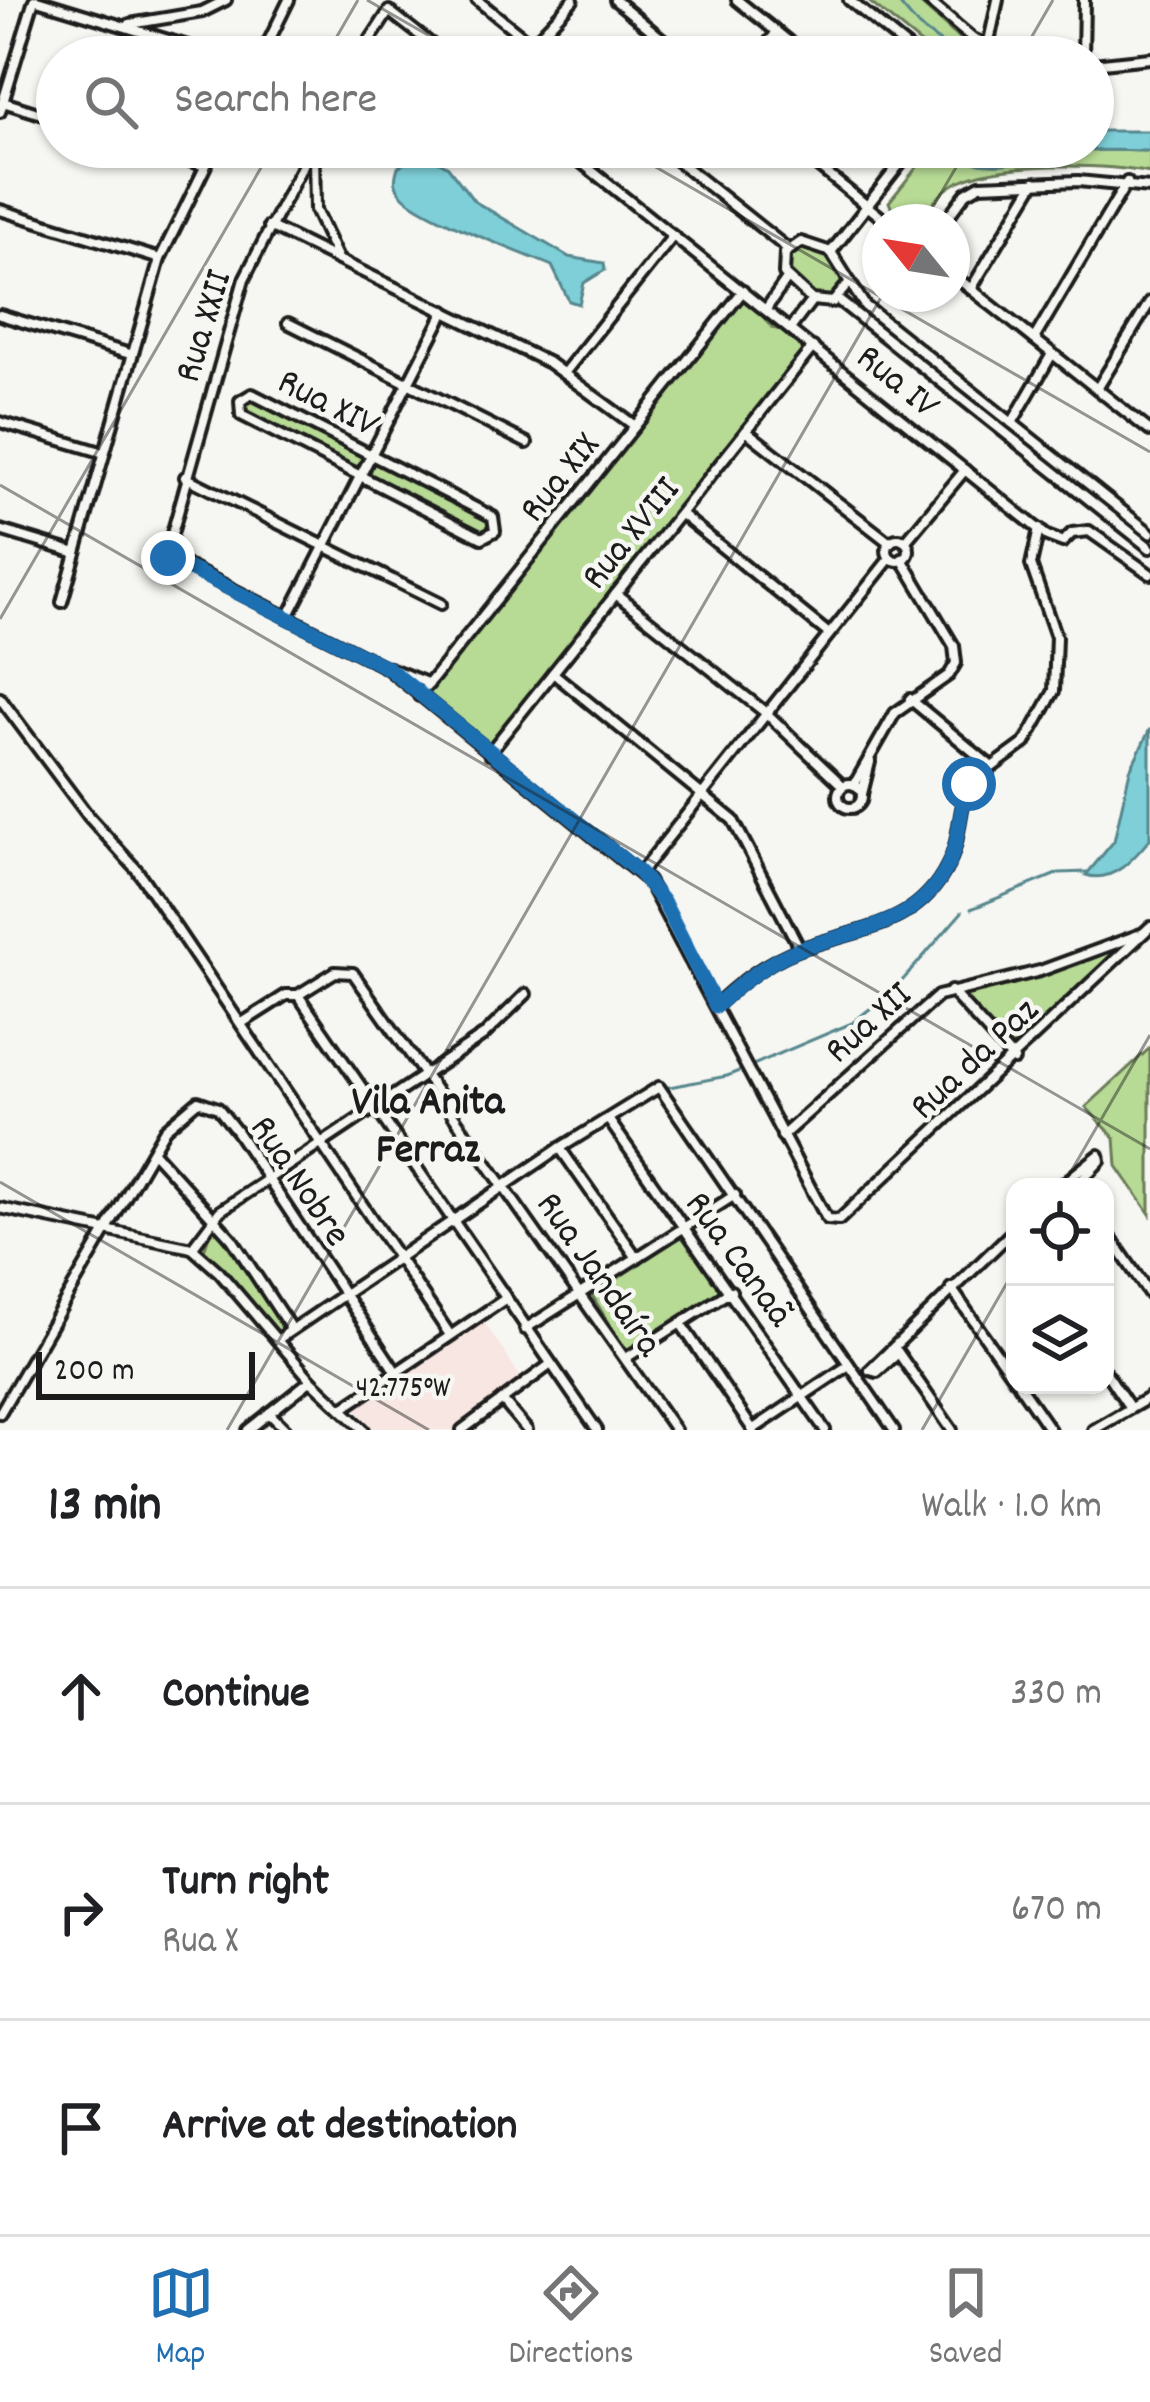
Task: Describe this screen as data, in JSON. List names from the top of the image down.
{
  "streets": {
    "street": [
      "Rua XXII",
      "Rua IV",
      "Rua XIV",
      "Rua XIX",
      "Rua XVIII",
      "Rua XII",
      "Rua da Paz",
      "Rua Nobre",
      "Rua Canaã",
      "Rua Jandaíra"
    ]
  },
  "crossings": [
    ["Rua IV", "Rua XIX"],
    ["Rua IV", "Rua XVIII"],
    ["Rua XII", "Rua da Paz"]
  ],
  "districts": ["Vila Anita Ferraz"],
  "scale_bar": "200 m",
  "north": "top left",
  "page": {
    "search": "Search here",
    "scale": "200 m",
    "heading": ["13 min", "Walk · 1.0 km"],
    "list": [
      ["Continue", "330 m"],
      ["Turn right", "Rua X", "670 m"],
      "Arrive at destination"
    ],
    "nav": ["Map", "Directions", "Saved"]
  },
  "coordinates": ["42.775°W"]
}
